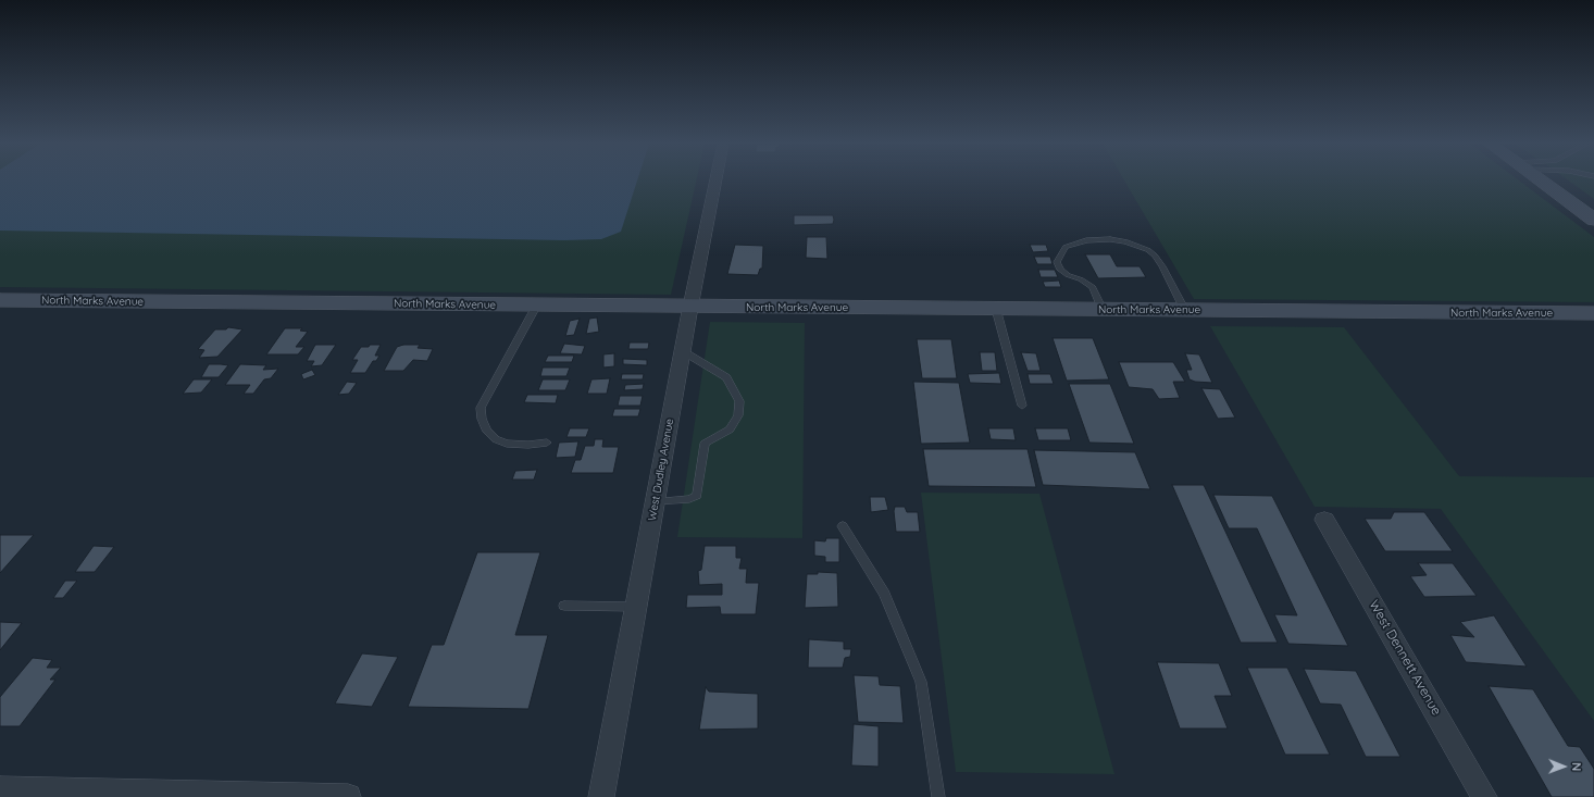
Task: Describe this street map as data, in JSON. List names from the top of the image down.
{
  "streets": {
    "main road": ["North Marks Avenue"],
    "street": ["West Dudley Avenue", "West Dennett Avenue"]
  },
  "crossings": [
    ["North Marks Avenue", "West Dudley Avenue"]
  ],
  "north": "right"
}
